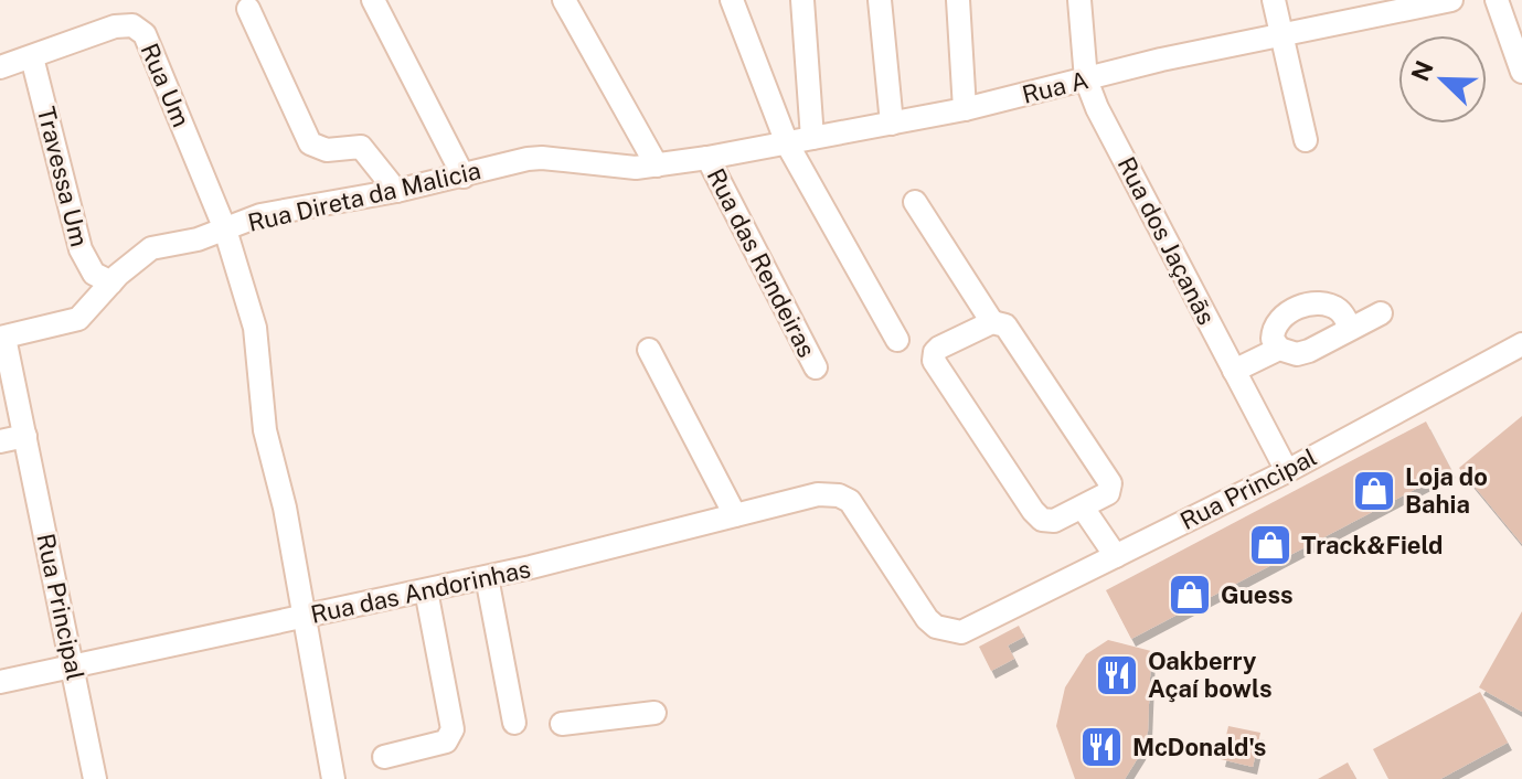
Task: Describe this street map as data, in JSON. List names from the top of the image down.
{
  "streets": {
    "street": [
      "Rua Um",
      "Rua A",
      "Travessa Um",
      "Rua Direta da Malicia",
      "Rua dos Jaçanãs",
      "Rua das Rendeiras",
      "Rua Principal",
      "Rua das Andorinhas"
    ]
  },
  "crossings": [
    ["Rua Um", "Travessa Um"],
    ["Rua Um", "Rua Direta da Malicia"],
    ["Rua A", "Rua Direta da Malicia"],
    ["Rua A", "Rua dos Jaçanãs"],
    ["Rua A", "Rua das Rendeiras"],
    ["Travessa Um", "Rua Direta da Malicia"],
    ["Rua Direta da Malicia", "Rua Principal"],
    ["Rua dos Jaçanãs", "Rua Principal"],
    ["Rua Principal", "Rua das Andorinhas"]
  ],
  "places": {
    "shop": ["Loja do Bahia", "Track&Field", "Guess"],
    "restaurant": ["Oakberry Açaí bowls", "McDonald's"]
  },
  "north": "top left"
}
